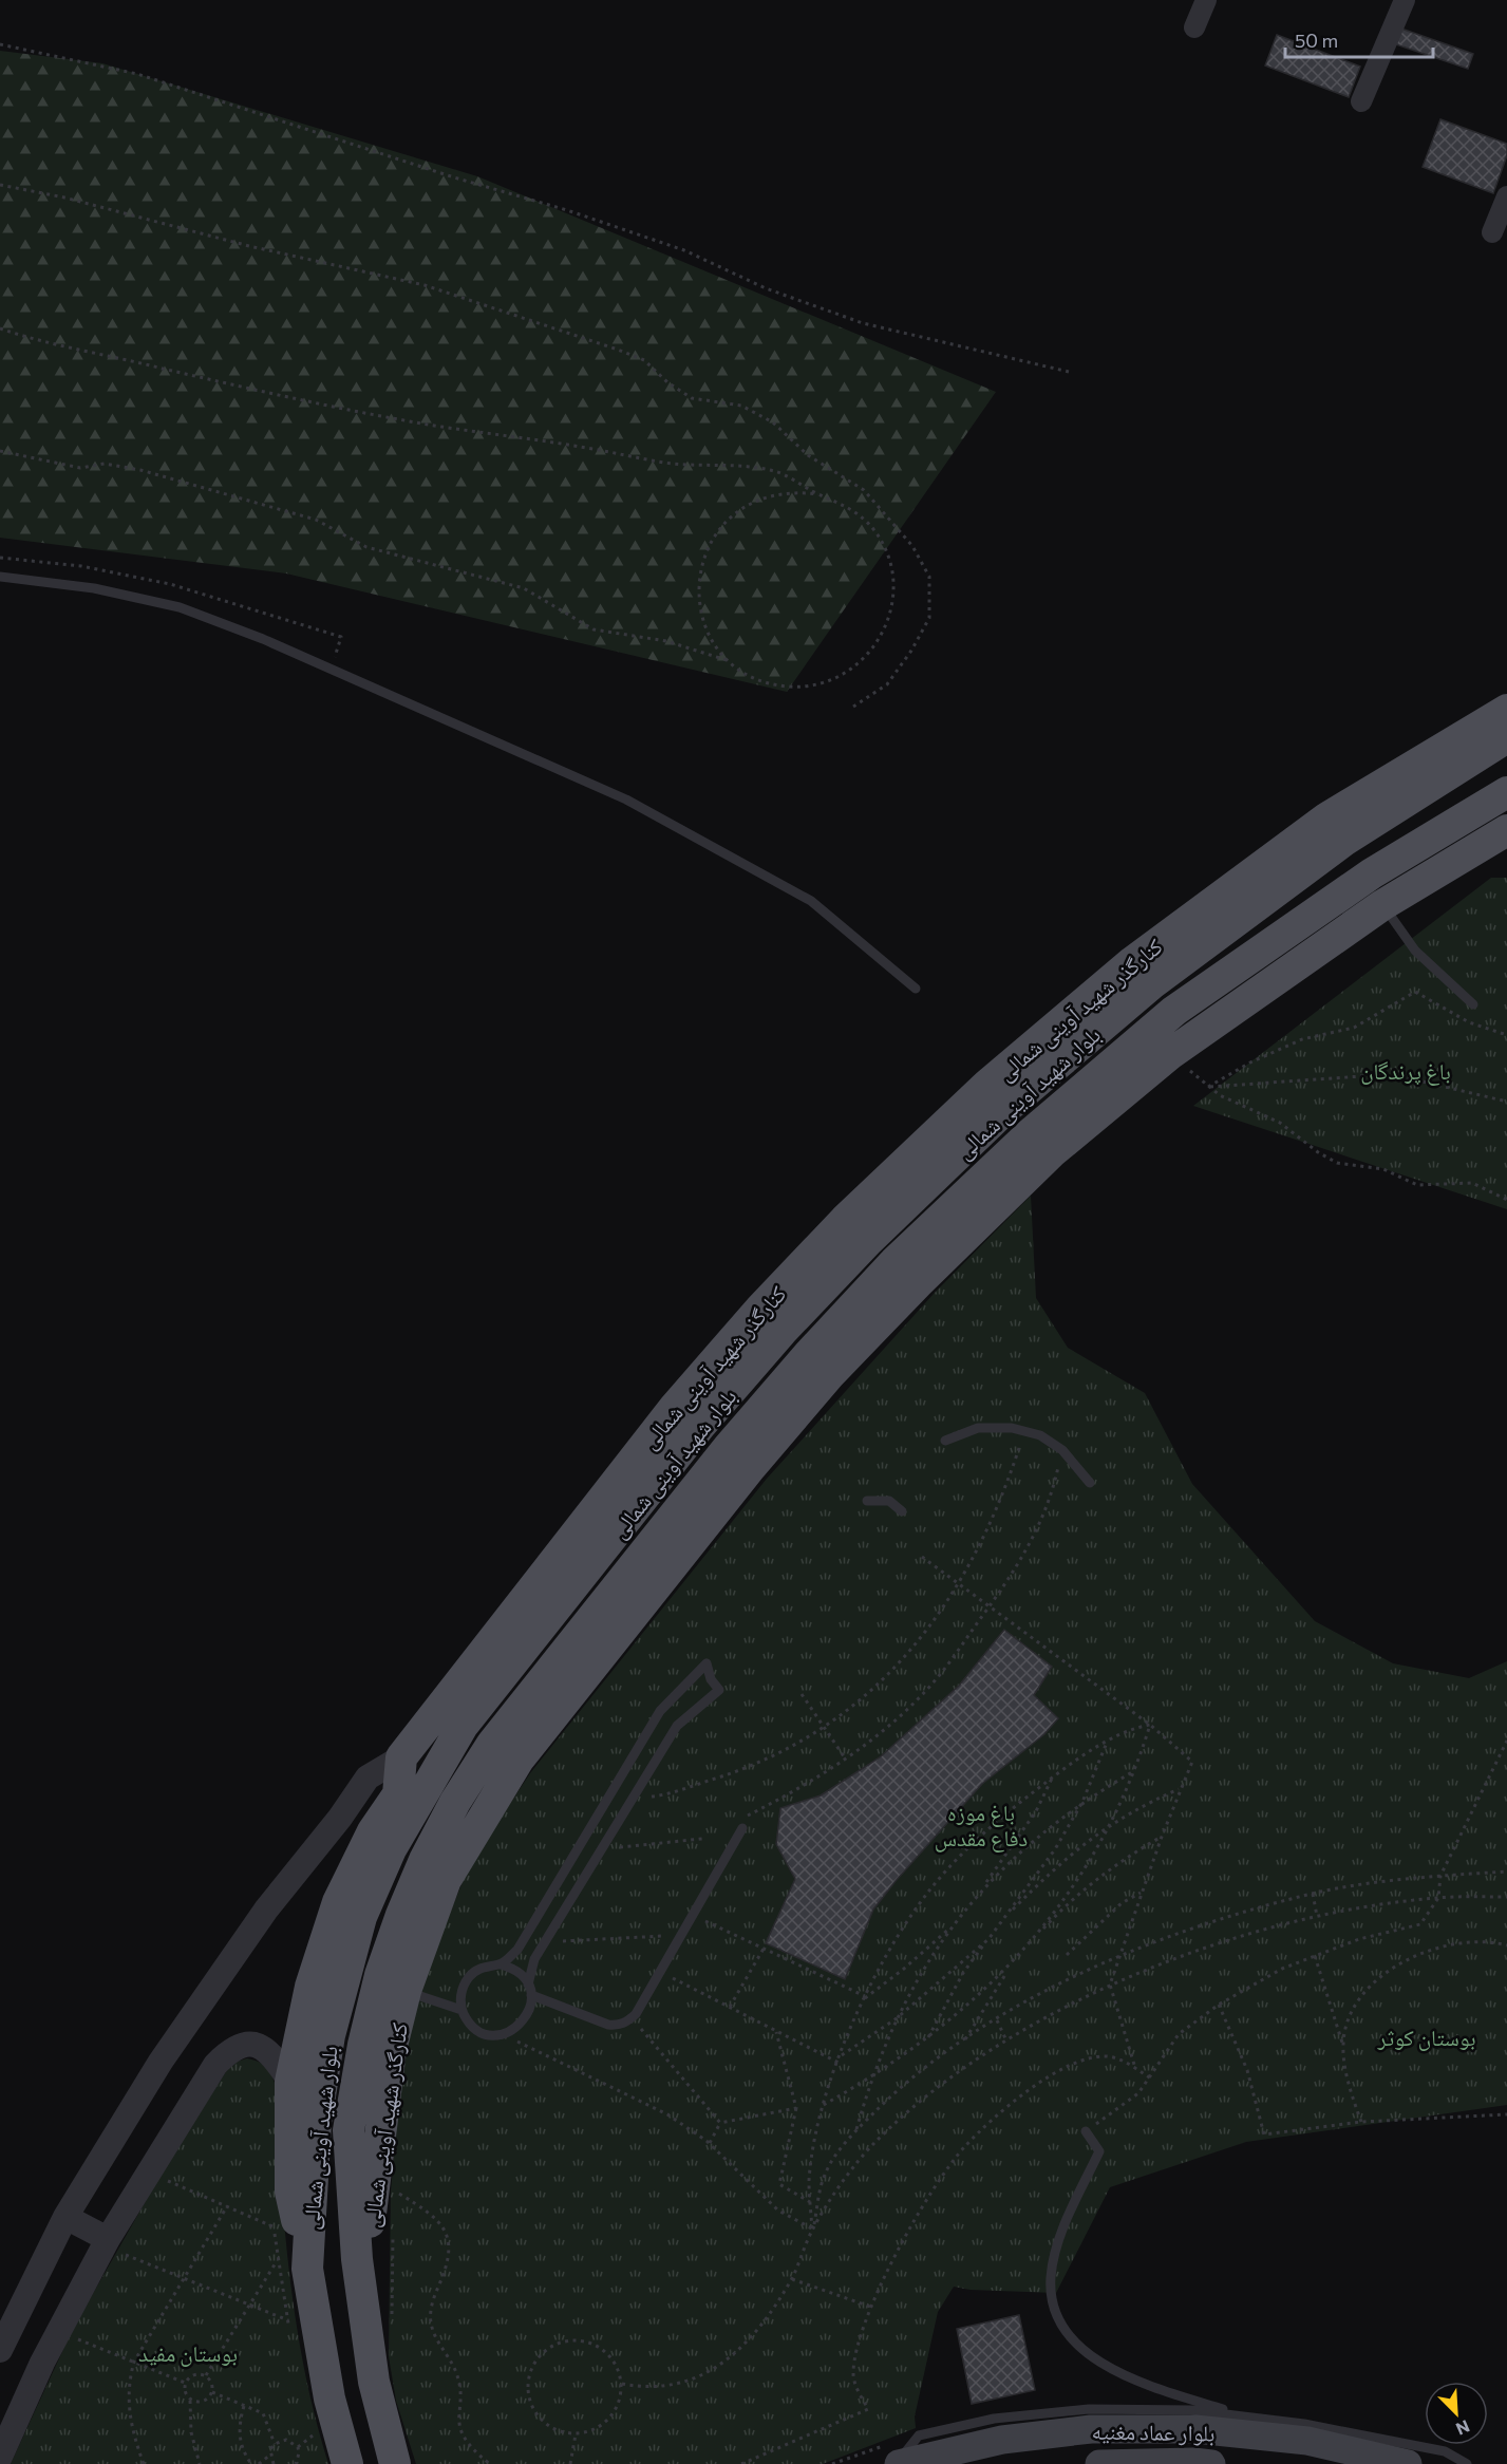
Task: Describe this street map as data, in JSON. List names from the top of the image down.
{
  "streets": {
    "main road": ["کنارگذر شهید آوینی شمالی", "بلوار شهید آوینی شمالی", "بلوار عماد مغنیه"]
  },
  "crossings": [
    ["کنارگذر شهید آوینی شمالی", "بلوار شهید آوینی شمالی"]
  ],
  "parks": [
    "باغ پرندگان",
    "باغ موزه دفاع مقدس",
    "بوستان کوثر",
    "بوستان مفید"
  ],
  "scale_bar": "50 m",
  "north": "bottom right"
}
